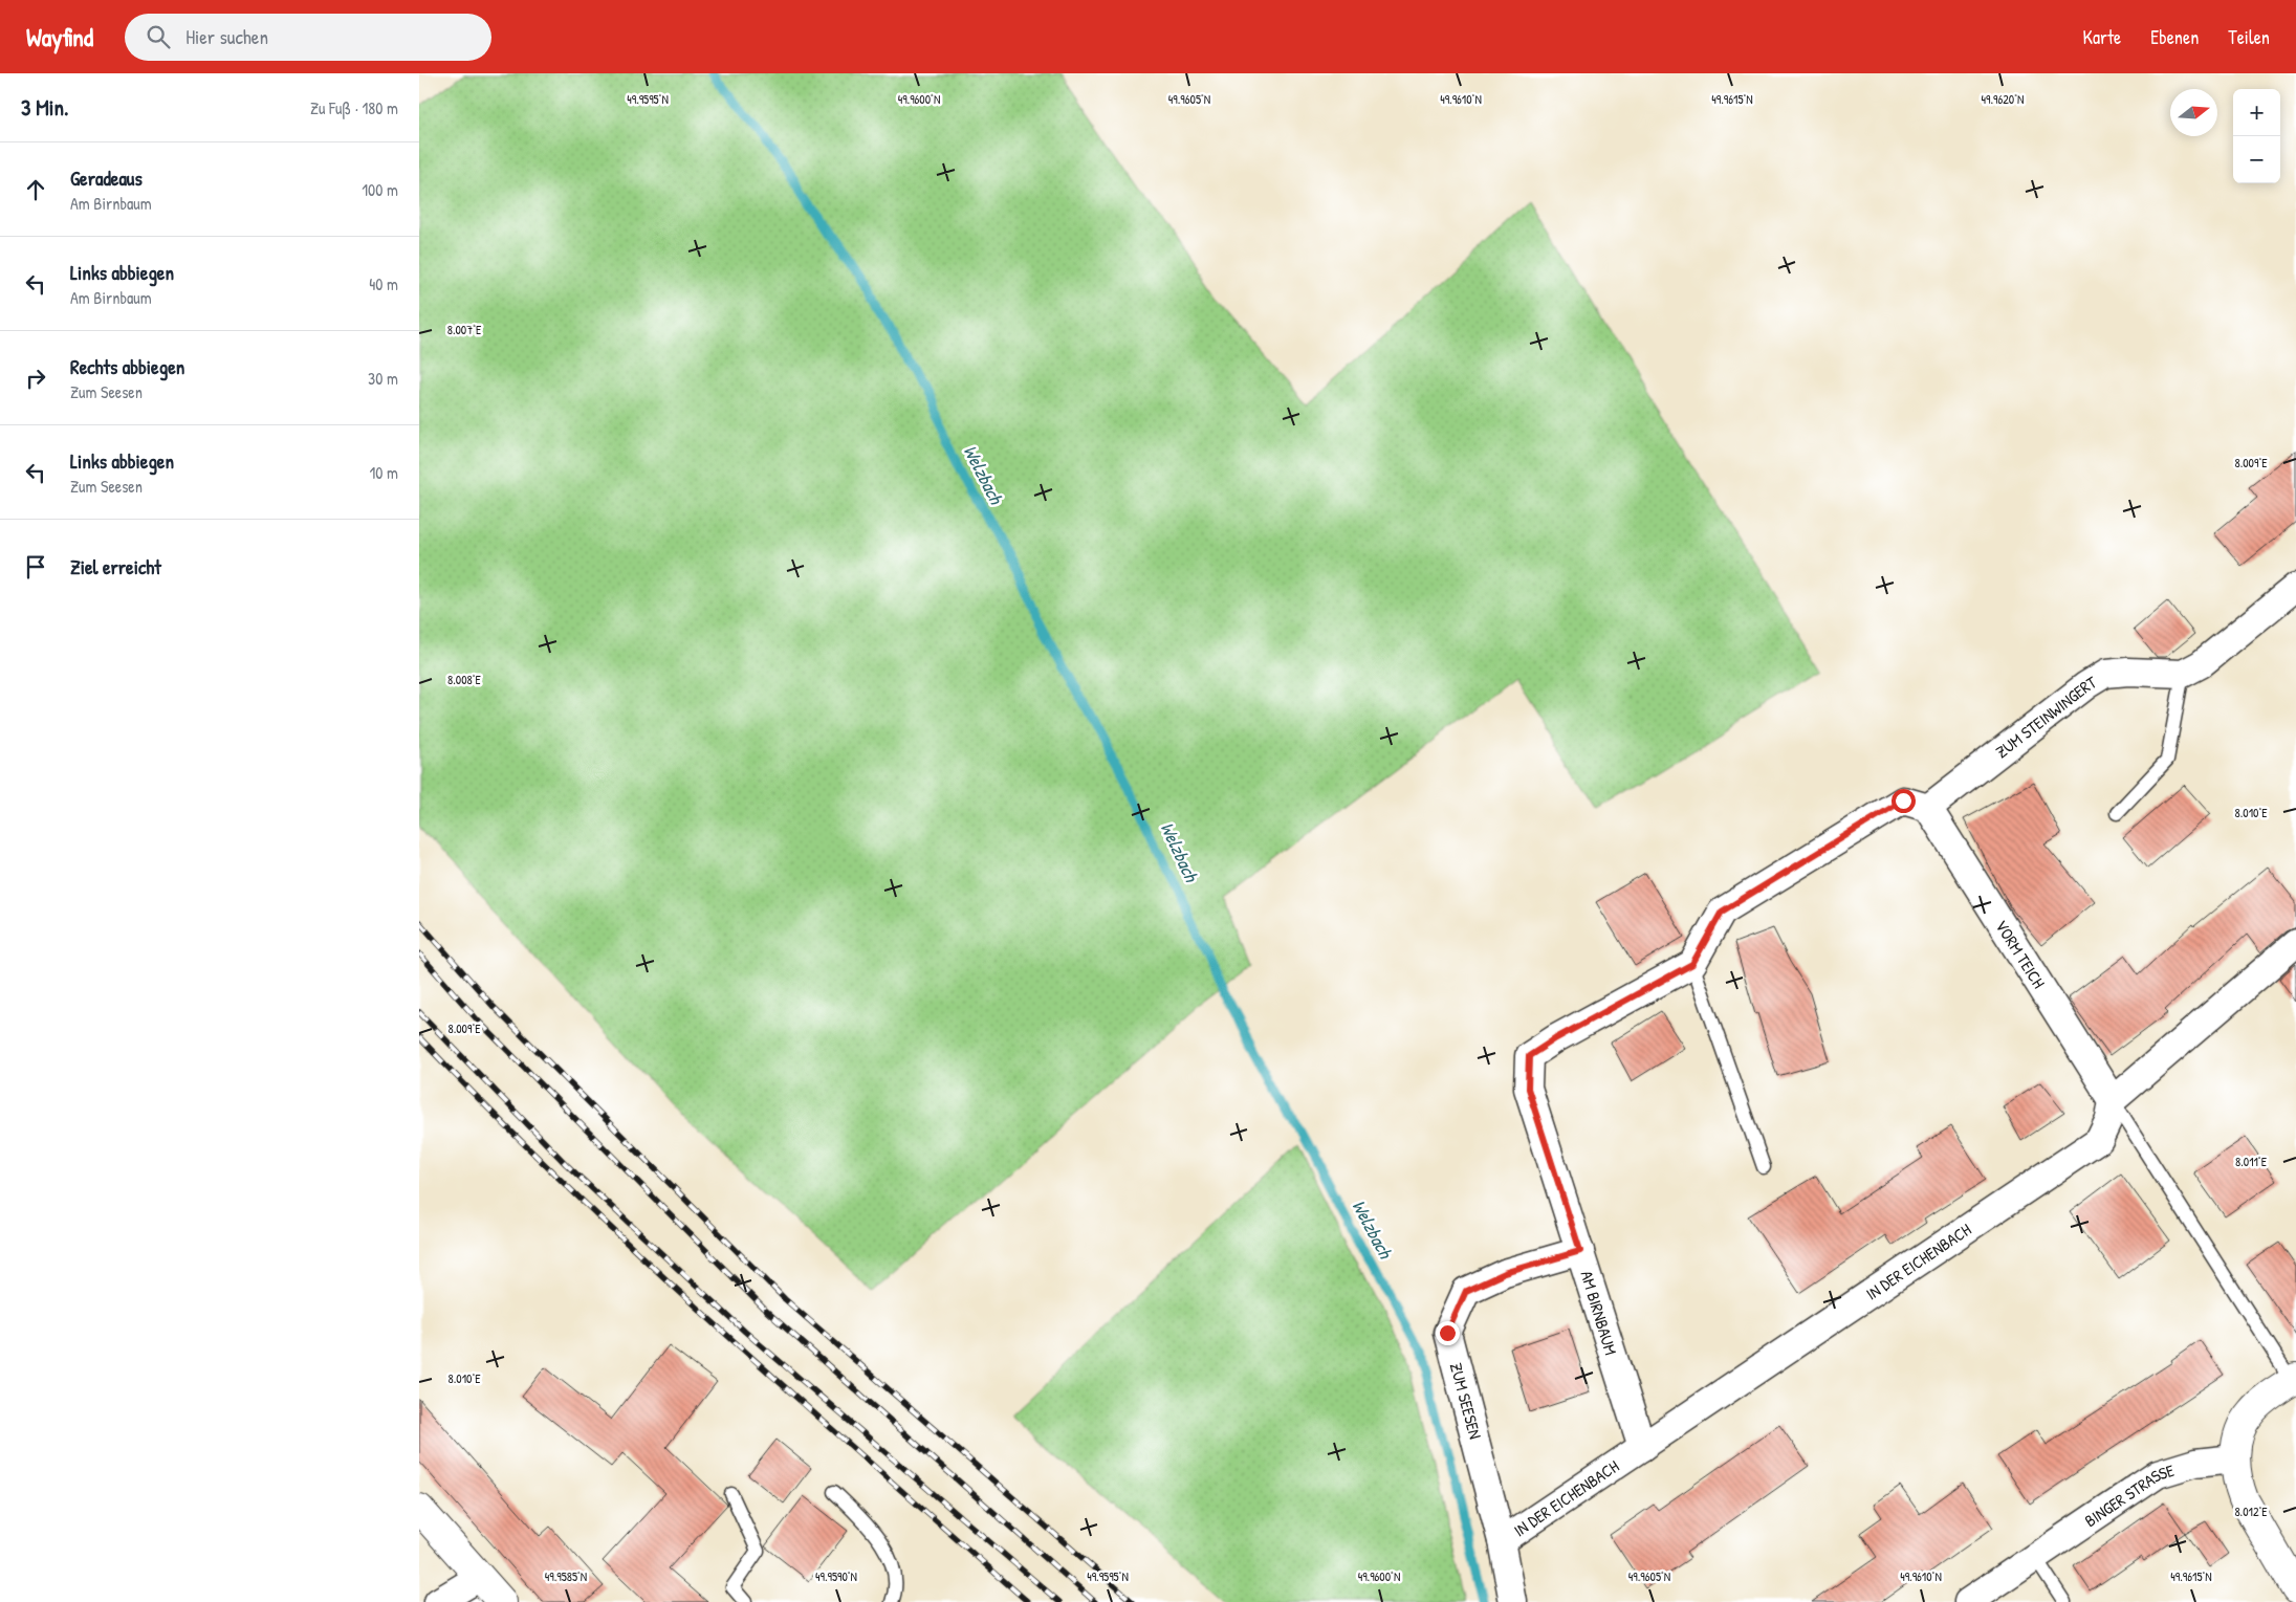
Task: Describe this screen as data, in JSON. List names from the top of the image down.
{
  "streets": {
    "street": [
      "ZUM STEINWINGERT",
      "VORM TEICH",
      "IN DER EICHENBACH",
      "AM BIRNBAUM",
      "ZUM SEESEN",
      "BINGER STRASSE"
    ]
  },
  "crossings": [
    ["ZUM STEINWINGERT", "VORM TEICH"],
    ["VORM TEICH", "IN DER EICHENBACH"],
    ["IN DER EICHENBACH", "AM BIRNBAUM"],
    ["IN DER EICHENBACH", "ZUM SEESEN"],
    ["AM BIRNBAUM", "ZUM SEESEN"]
  ],
  "water": ["Welzbach"],
  "north": "right",
  "page": {
    "header": "Wayfind",
    "search": "Hier suchen",
    "nav": ["Karte", "Ebenen", "Teilen"],
    "heading": ["3 Min.", "Zu Fuß · 180 m"],
    "map_buttons": ["+", "−"],
    "list": [
      ["Geradeaus", "Am Birnbaum", "100 m"],
      ["Links abbiegen", "Am Birnbaum", "40 m"],
      ["Rechts abbiegen", "Zum Seesen", "30 m"],
      ["Links abbiegen", "Zum Seesen", "10 m"],
      "Ziel erreicht"
    ]
  },
  "coordinates": [
    "49.9595°N",
    "49.9600°N",
    "49.9605°N",
    "49.9610°N",
    "49.9615°N",
    "49.9620°N",
    "8.007°E",
    "8.009°E",
    "8.008°E",
    "8.010°E",
    "8.011°E",
    "8.012°E",
    "49.9585°N",
    "49.9590°N"
  ]
}
